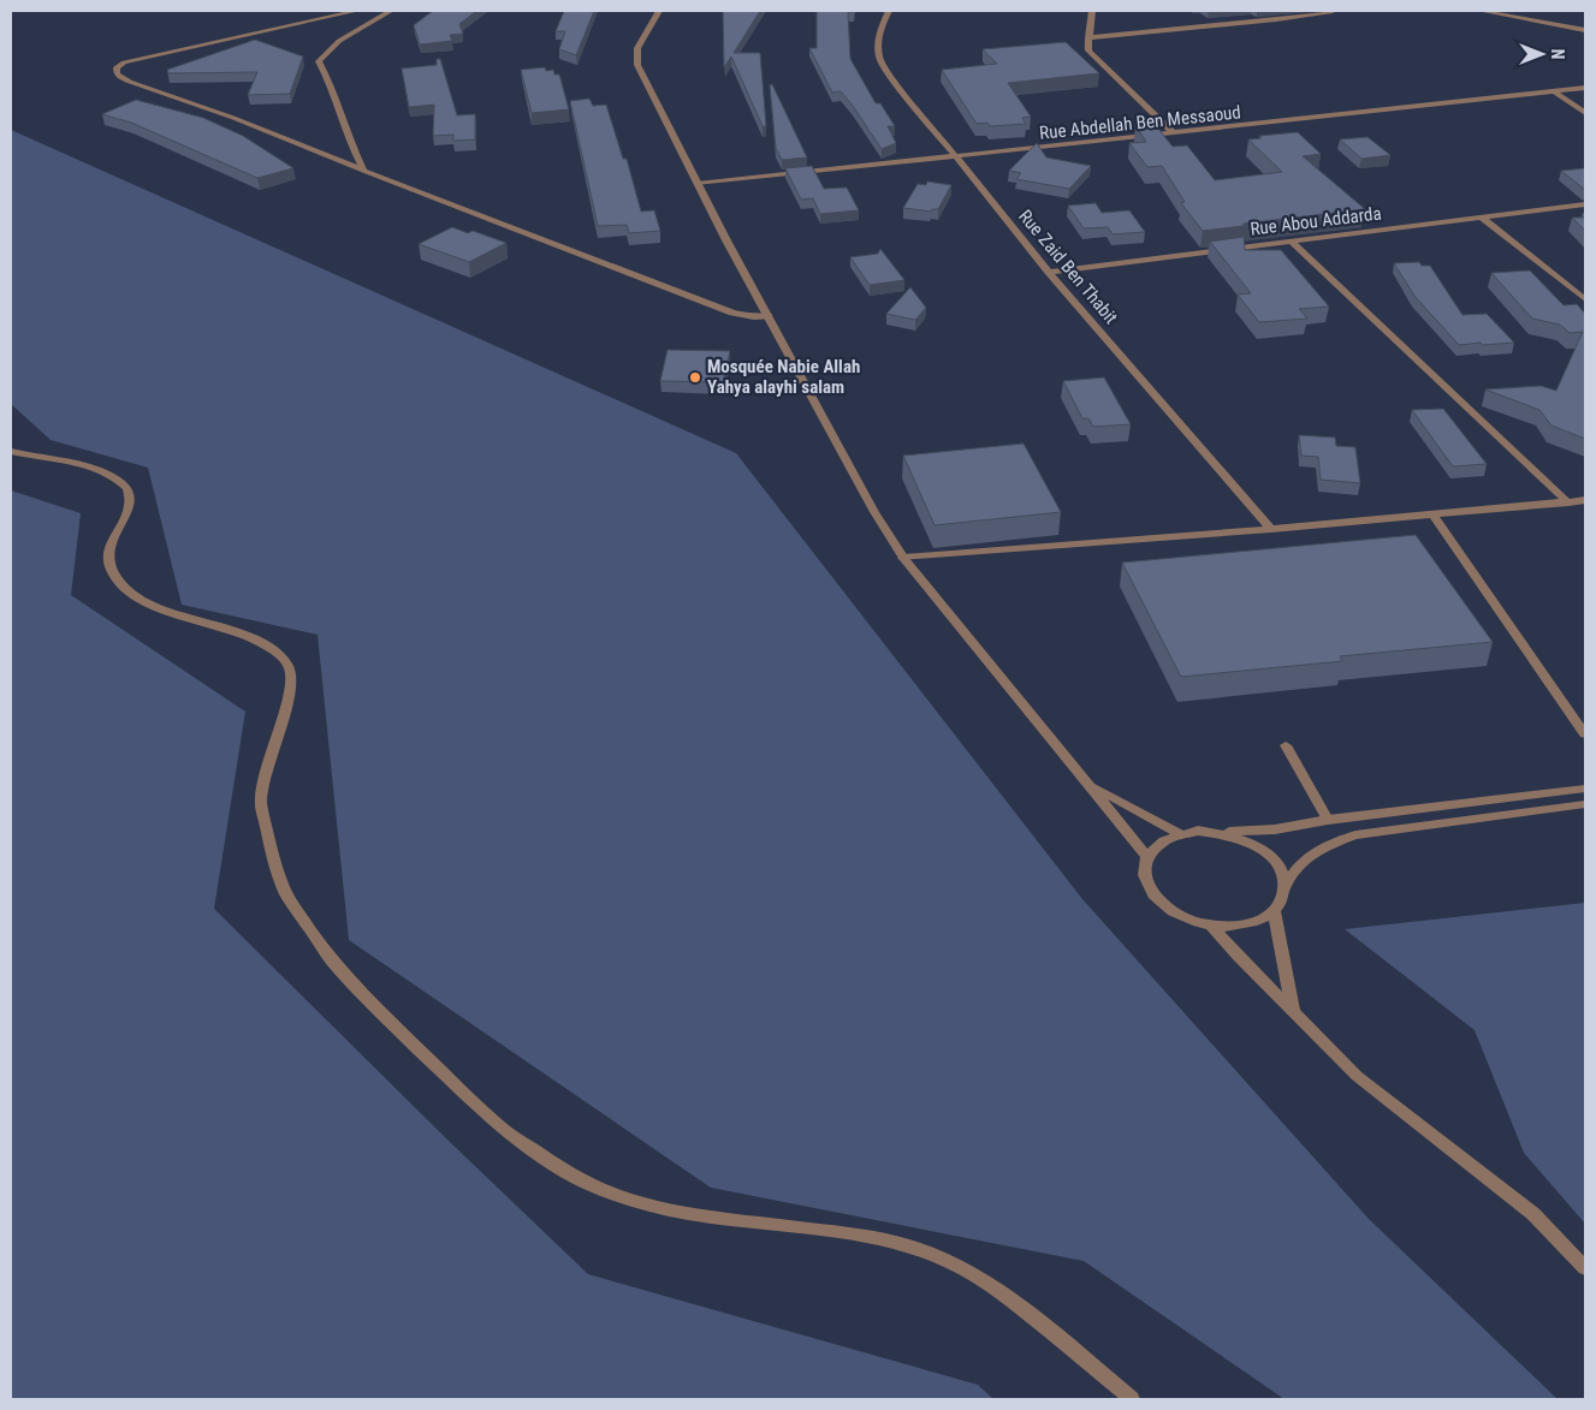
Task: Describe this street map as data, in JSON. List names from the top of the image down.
{
  "streets": {
    "street": ["Rue Abdellah Ben Messaoud", "Rue Abou Addarda", "Rue Zaid Ben Thabit"]
  },
  "crossings": [
    ["Rue Abdellah Ben Messaoud", "Rue Zaid Ben Thabit"],
    ["Rue Abou Addarda", "Rue Zaid Ben Thabit"]
  ],
  "places": ["Mosquée Nabie Allah Yahya alayhi salam"],
  "north": "right"
}
